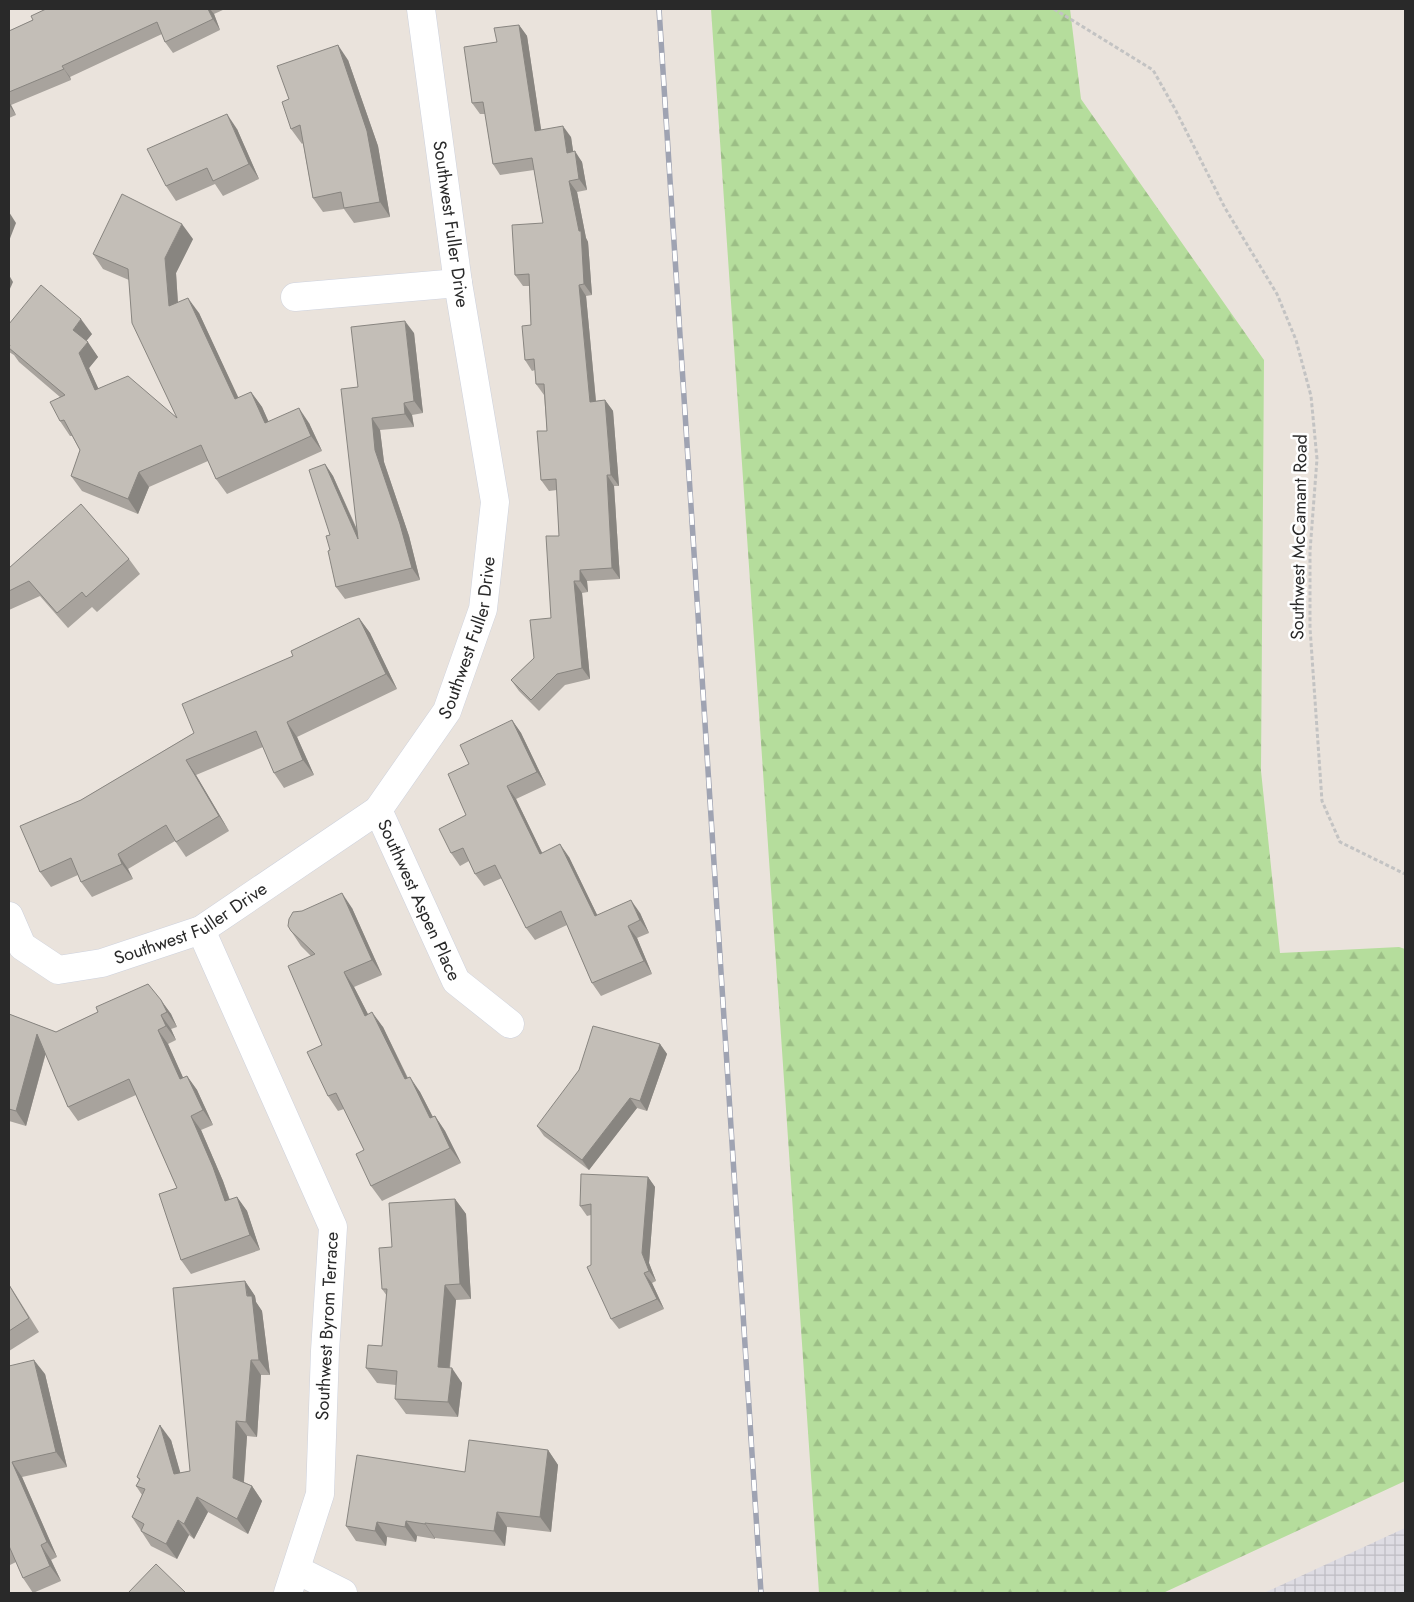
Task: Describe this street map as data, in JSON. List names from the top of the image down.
{
  "streets": {
    "street": ["Southwest Fuller Drive", "Southwest Aspen Place", "Southwest Byrom Terrace"],
    "path": ["Southwest McCamant Road"]
  },
  "crossings": [
    ["Southwest Fuller Drive", "Southwest Aspen Place"],
    ["Southwest Fuller Drive", "Southwest Byrom Terrace"]
  ]
}
